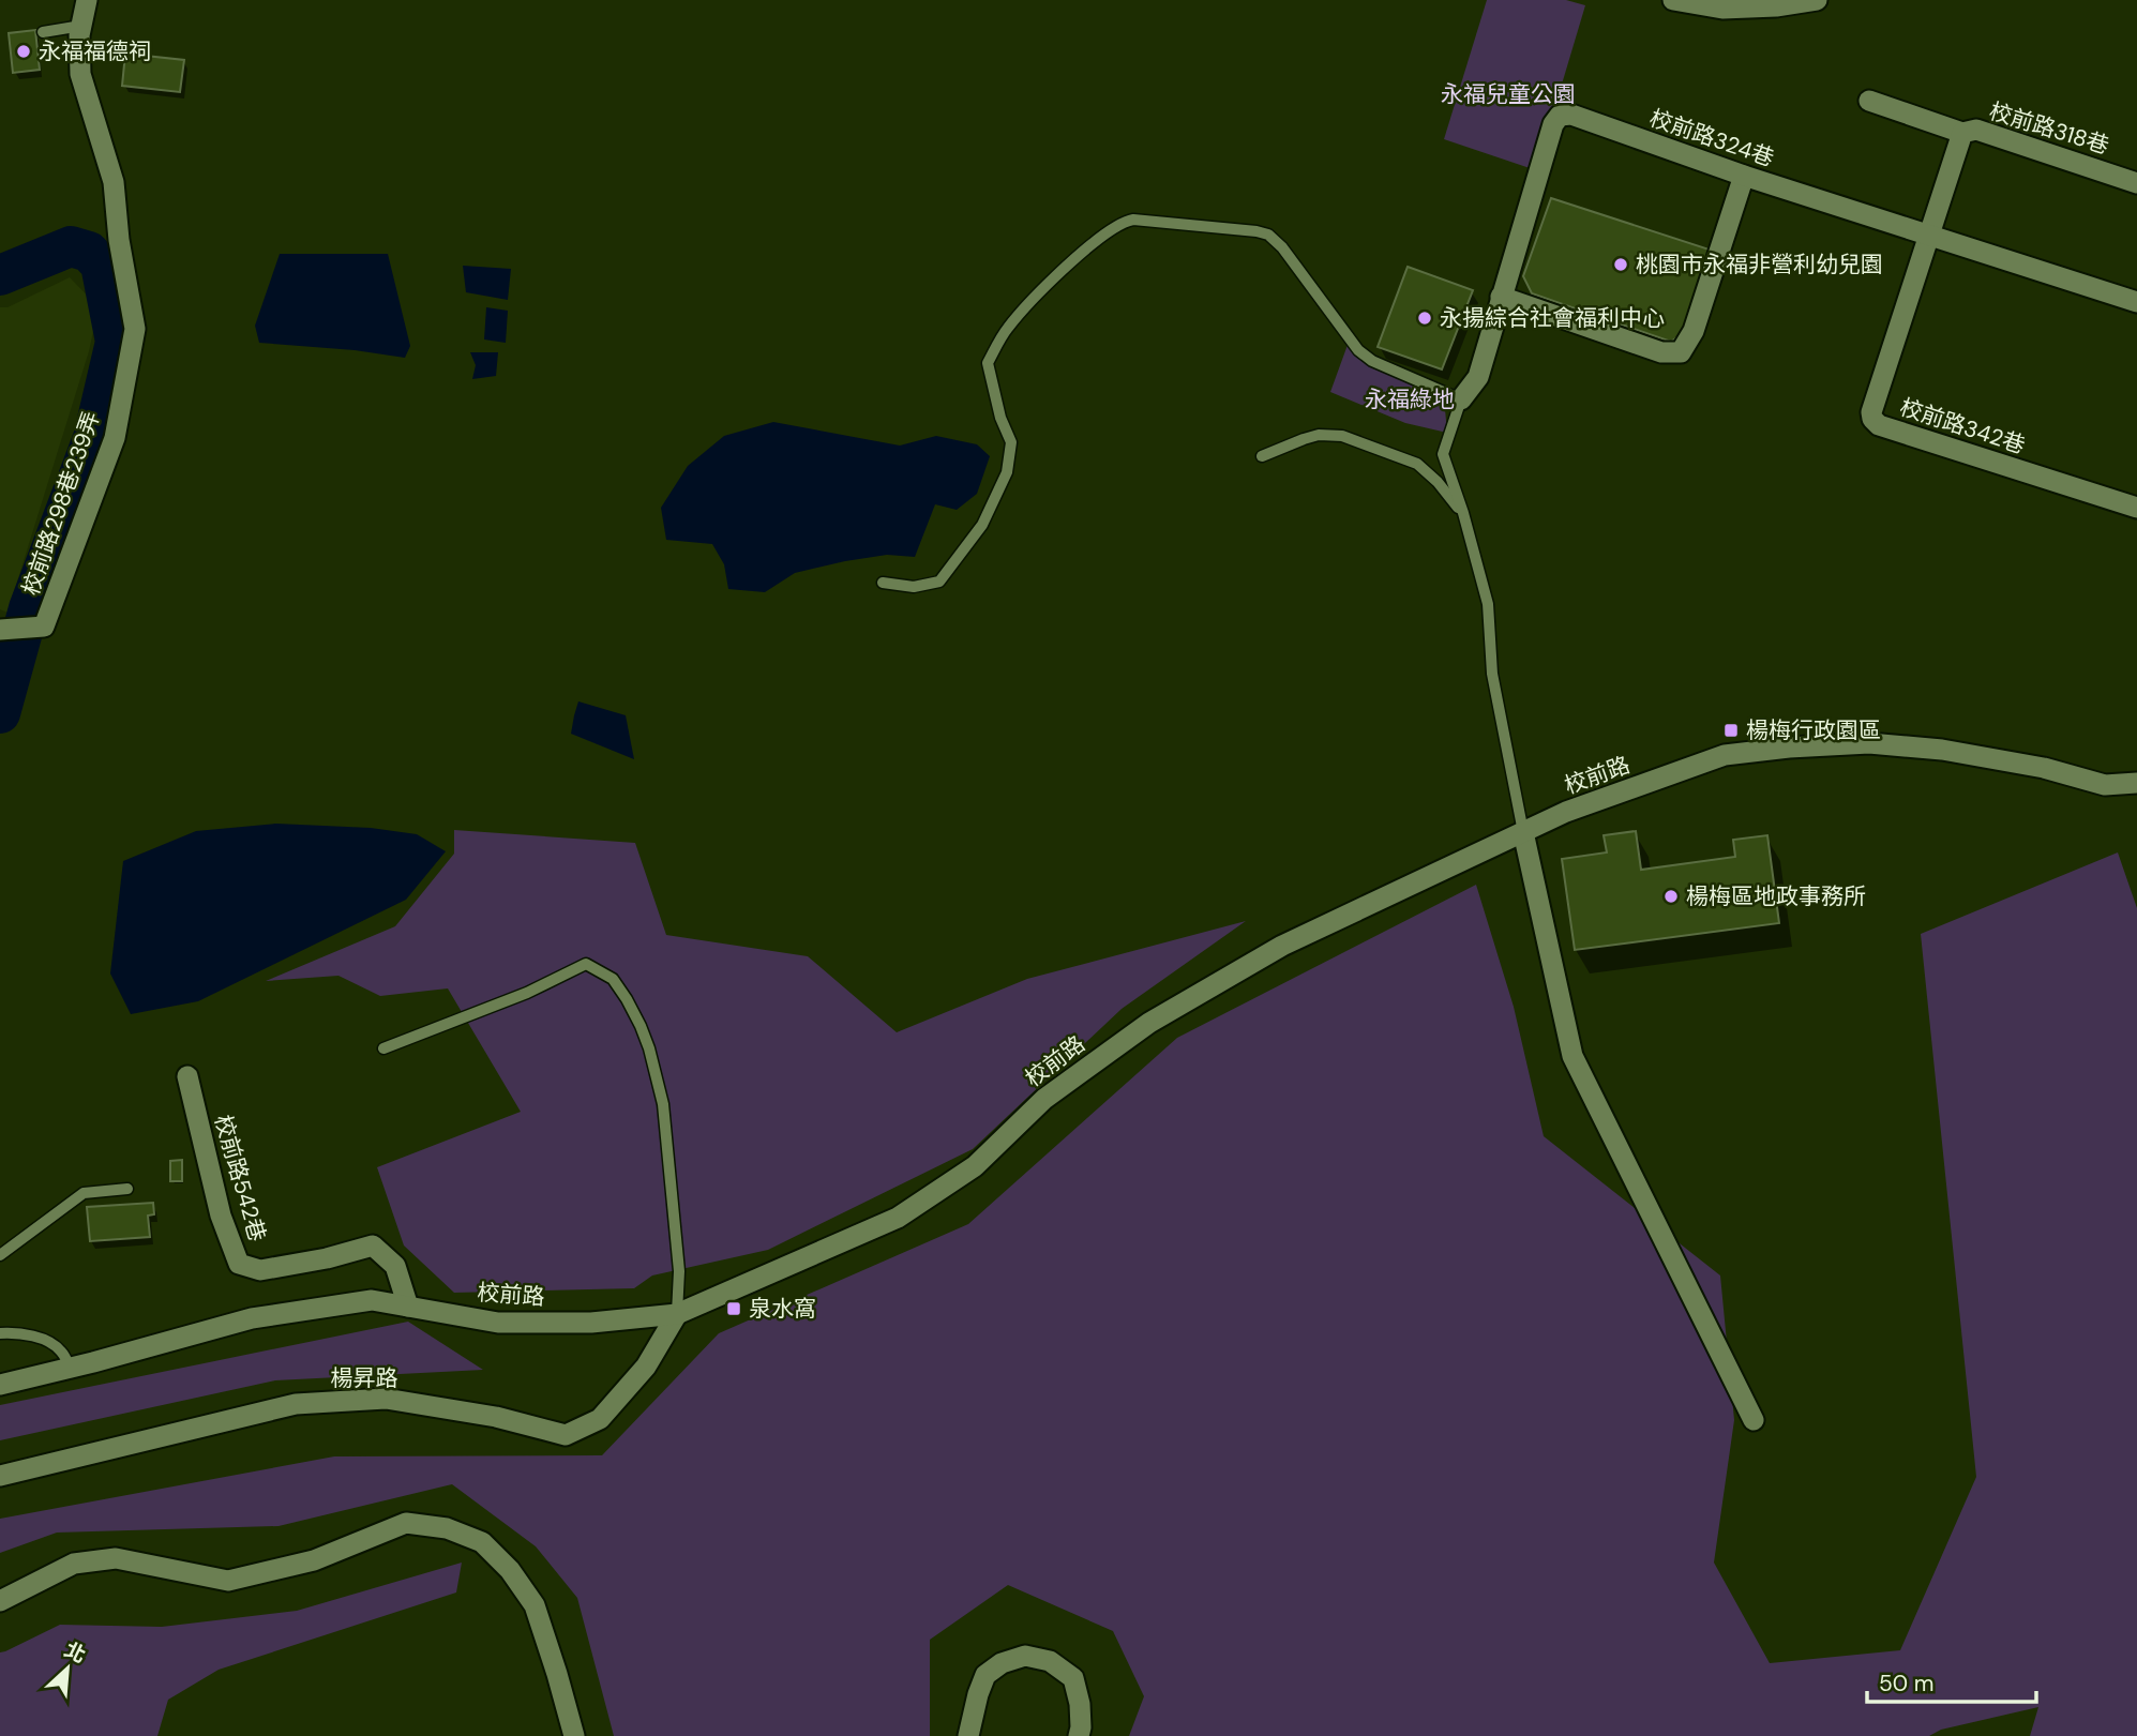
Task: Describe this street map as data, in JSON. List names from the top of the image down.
{
  "streets": {
    "street": [
      "校前路318巷",
      "校前路324巷",
      "校前路342巷",
      "校前路298巷239弄",
      "校前路",
      "校前路542巷",
      "楊昇路"
    ]
  },
  "crossings": [
    ["校前路318巷", "校前路324巷"],
    ["校前路318巷", "校前路342巷"],
    ["校前路324巷", "校前路342巷"],
    ["校前路", "校前路542巷"],
    ["校前路", "楊昇路"]
  ],
  "parks": ["永福兒童公園", "永福綠地"],
  "places": {
    "other": [
      "永福福德祠",
      "桃園市永福非營利幼兒園",
      "永揚綜合社會福利中心",
      "楊梅區地政事務所"
    ],
    "transit": ["楊梅行政園區", "泉水窩"]
  },
  "scale_bar": "50 m",
  "north": "top right"
}
